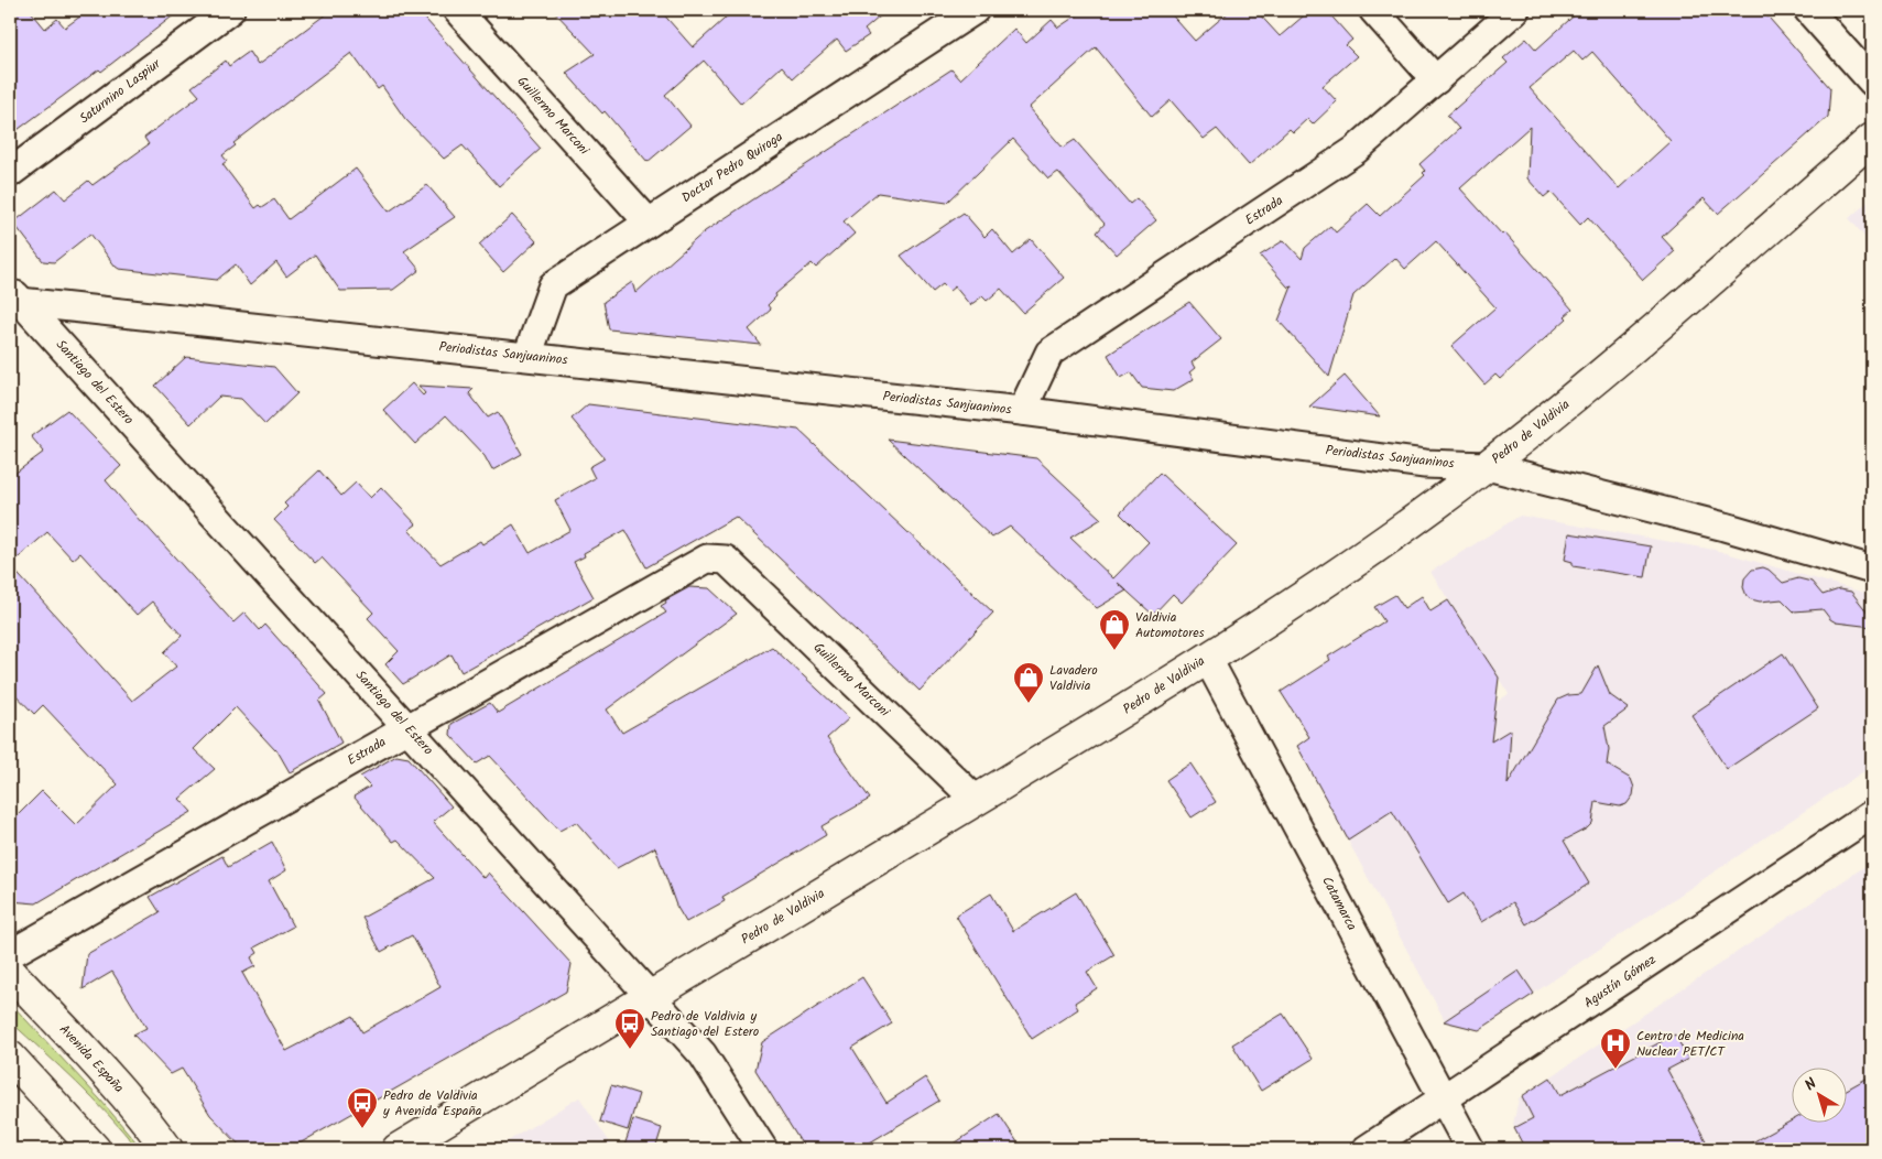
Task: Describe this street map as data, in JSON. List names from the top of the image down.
{
  "streets": {
    "street": [
      "Saturnino Laspiur",
      "Guillermo Marconi",
      "Doctor Pedro Quiroga",
      "Estrada",
      "Periodistas Sanjuaninos",
      "Santiago del Estero",
      "Pedro de Valdivia",
      "Catamarca",
      "Agustín Gómez",
      "Avenida España"
    ]
  },
  "crossings": [
    ["Guillermo Marconi", "Doctor Pedro Quiroga"],
    ["Guillermo Marconi", "Estrada"],
    ["Guillermo Marconi", "Pedro de Valdivia"],
    ["Doctor Pedro Quiroga", "Periodistas Sanjuaninos"],
    ["Estrada", "Periodistas Sanjuaninos"],
    ["Estrada", "Santiago del Estero"],
    ["Periodistas Sanjuaninos", "Santiago del Estero"],
    ["Periodistas Sanjuaninos", "Pedro de Valdivia"],
    ["Santiago del Estero", "Pedro de Valdivia"],
    ["Pedro de Valdivia", "Catamarca"],
    ["Catamarca", "Agustín Gómez"]
  ],
  "places": {
    "shop": ["Valdivia Automotores", "Lavadero Valdivia"],
    "bus stop": ["Pedro de Valdivia y Santiago del Estero", "Pedro de Valdivia y Avenida España"],
    "hospital": ["Centro de Medicina Nuclear PET/CT"]
  },
  "north": "top left"
}
